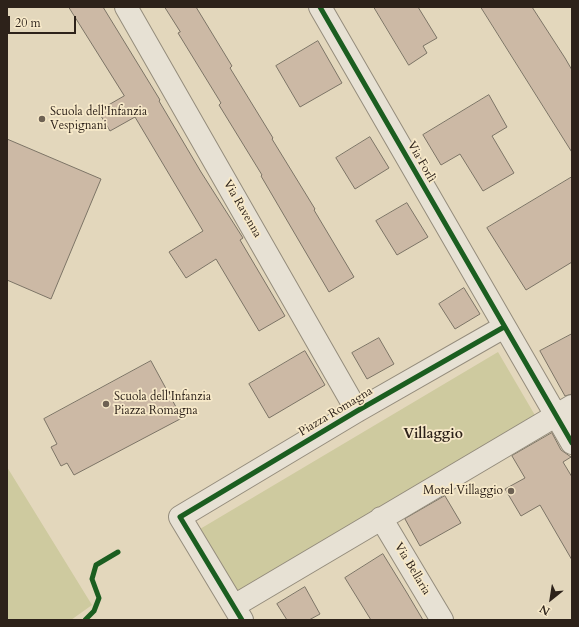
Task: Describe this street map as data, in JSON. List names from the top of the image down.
{
  "streets": {
    "street": [
      "Via Forlì",
      "Via Ravenna",
      "Piazza Romagna",
      "Via Bellaria"
    ]
  },
  "crossings": [
    ["Via Forlì", "Piazza Romagna"],
    ["Via Ravenna", "Piazza Romagna"],
    ["Piazza Romagna", "Via Bellaria"]
  ],
  "districts": ["Villaggio"],
  "places": ["Scuola dell'Infanzia Vespignani", "Scuola dell'Infanzia Piazza Romagna", "Motel Villaggio"],
  "scale_bar": "20 m",
  "north": "bottom left"
}
